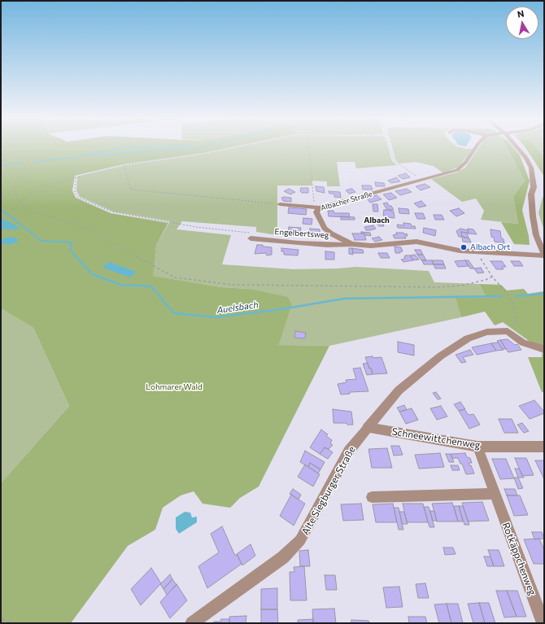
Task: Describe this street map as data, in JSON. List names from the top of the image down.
{
  "streets": {
    "street": [
      "Albacher Straße",
      "Engelbertsweg",
      "Schneewittchenweg",
      "Alte Siegburger Straße",
      "Rotkäppchenweg"
    ]
  },
  "crossings": [
    ["Albacher Straße", "Engelbertsweg"],
    ["Schneewittchenweg", "Alte Siegburger Straße"],
    ["Schneewittchenweg", "Rotkäppchenweg"]
  ],
  "districts": ["Albach"],
  "water": ["Auelsbach"],
  "parks": ["Lohmarer Wald"],
  "places": ["Albach Ort"],
  "north": "top"
}
